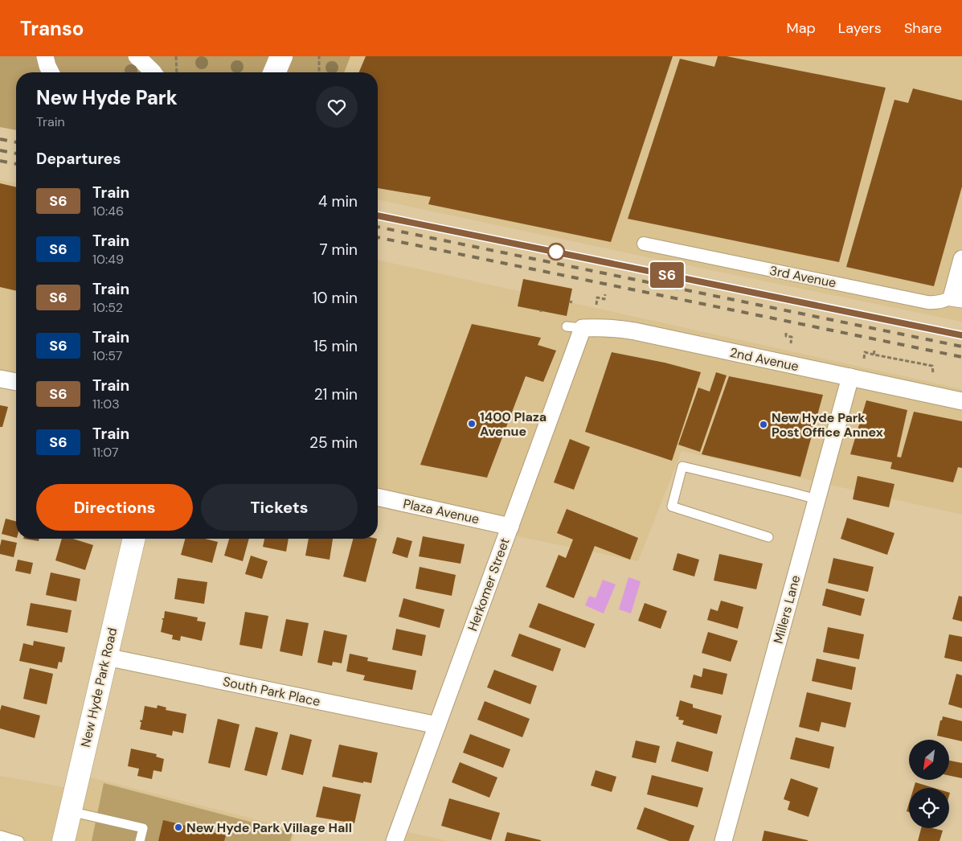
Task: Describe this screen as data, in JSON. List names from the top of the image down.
{
  "streets": {
    "main road": ["New Hyde Park Road"],
    "street": [
      "3rd Avenue",
      "2nd Avenue",
      "Plaza Avenue",
      "Herkomer Street",
      "Millers Lane",
      "South Park Place"
    ]
  },
  "crossings": [
    ["2nd Avenue", "Herkomer Street"],
    ["2nd Avenue", "Millers Lane"],
    ["Plaza Avenue", "Herkomer Street"],
    ["Herkomer Street", "South Park Place"],
    ["New Hyde Park Road", "South Park Place"]
  ],
  "places": ["1400 Plaza Avenue", "New Hyde Park Post Office Annex", "New Hyde Park Village Hall"],
  "north": "bottom left",
  "page": {
    "header": "Transo",
    "nav": ["Map", "Layers", "Share"],
    "on_map": "S6",
    "heading": [
      ["New Hyde Park", "Train"],
      "Departures"
    ],
    "list": [
      {
        "mark": "S6",
        "name": "Train",
        "note": "10:46",
        "value": "4 min"
      },
      {
        "mark": "S6",
        "name": "Train",
        "note": "10:49",
        "value": "7 min"
      },
      {
        "mark": "S6",
        "name": "Train",
        "note": "10:52",
        "value": "10 min"
      },
      {
        "mark": "S6",
        "name": "Train",
        "note": "10:57",
        "value": "15 min"
      },
      {
        "mark": "S6",
        "name": "Train",
        "note": "11:03",
        "value": "21 min"
      },
      {
        "mark": "S6",
        "name": "Train",
        "note": "11:07",
        "value": "25 min"
      }
    ],
    "buttons": ["Directions", "Tickets"]
  }
}
